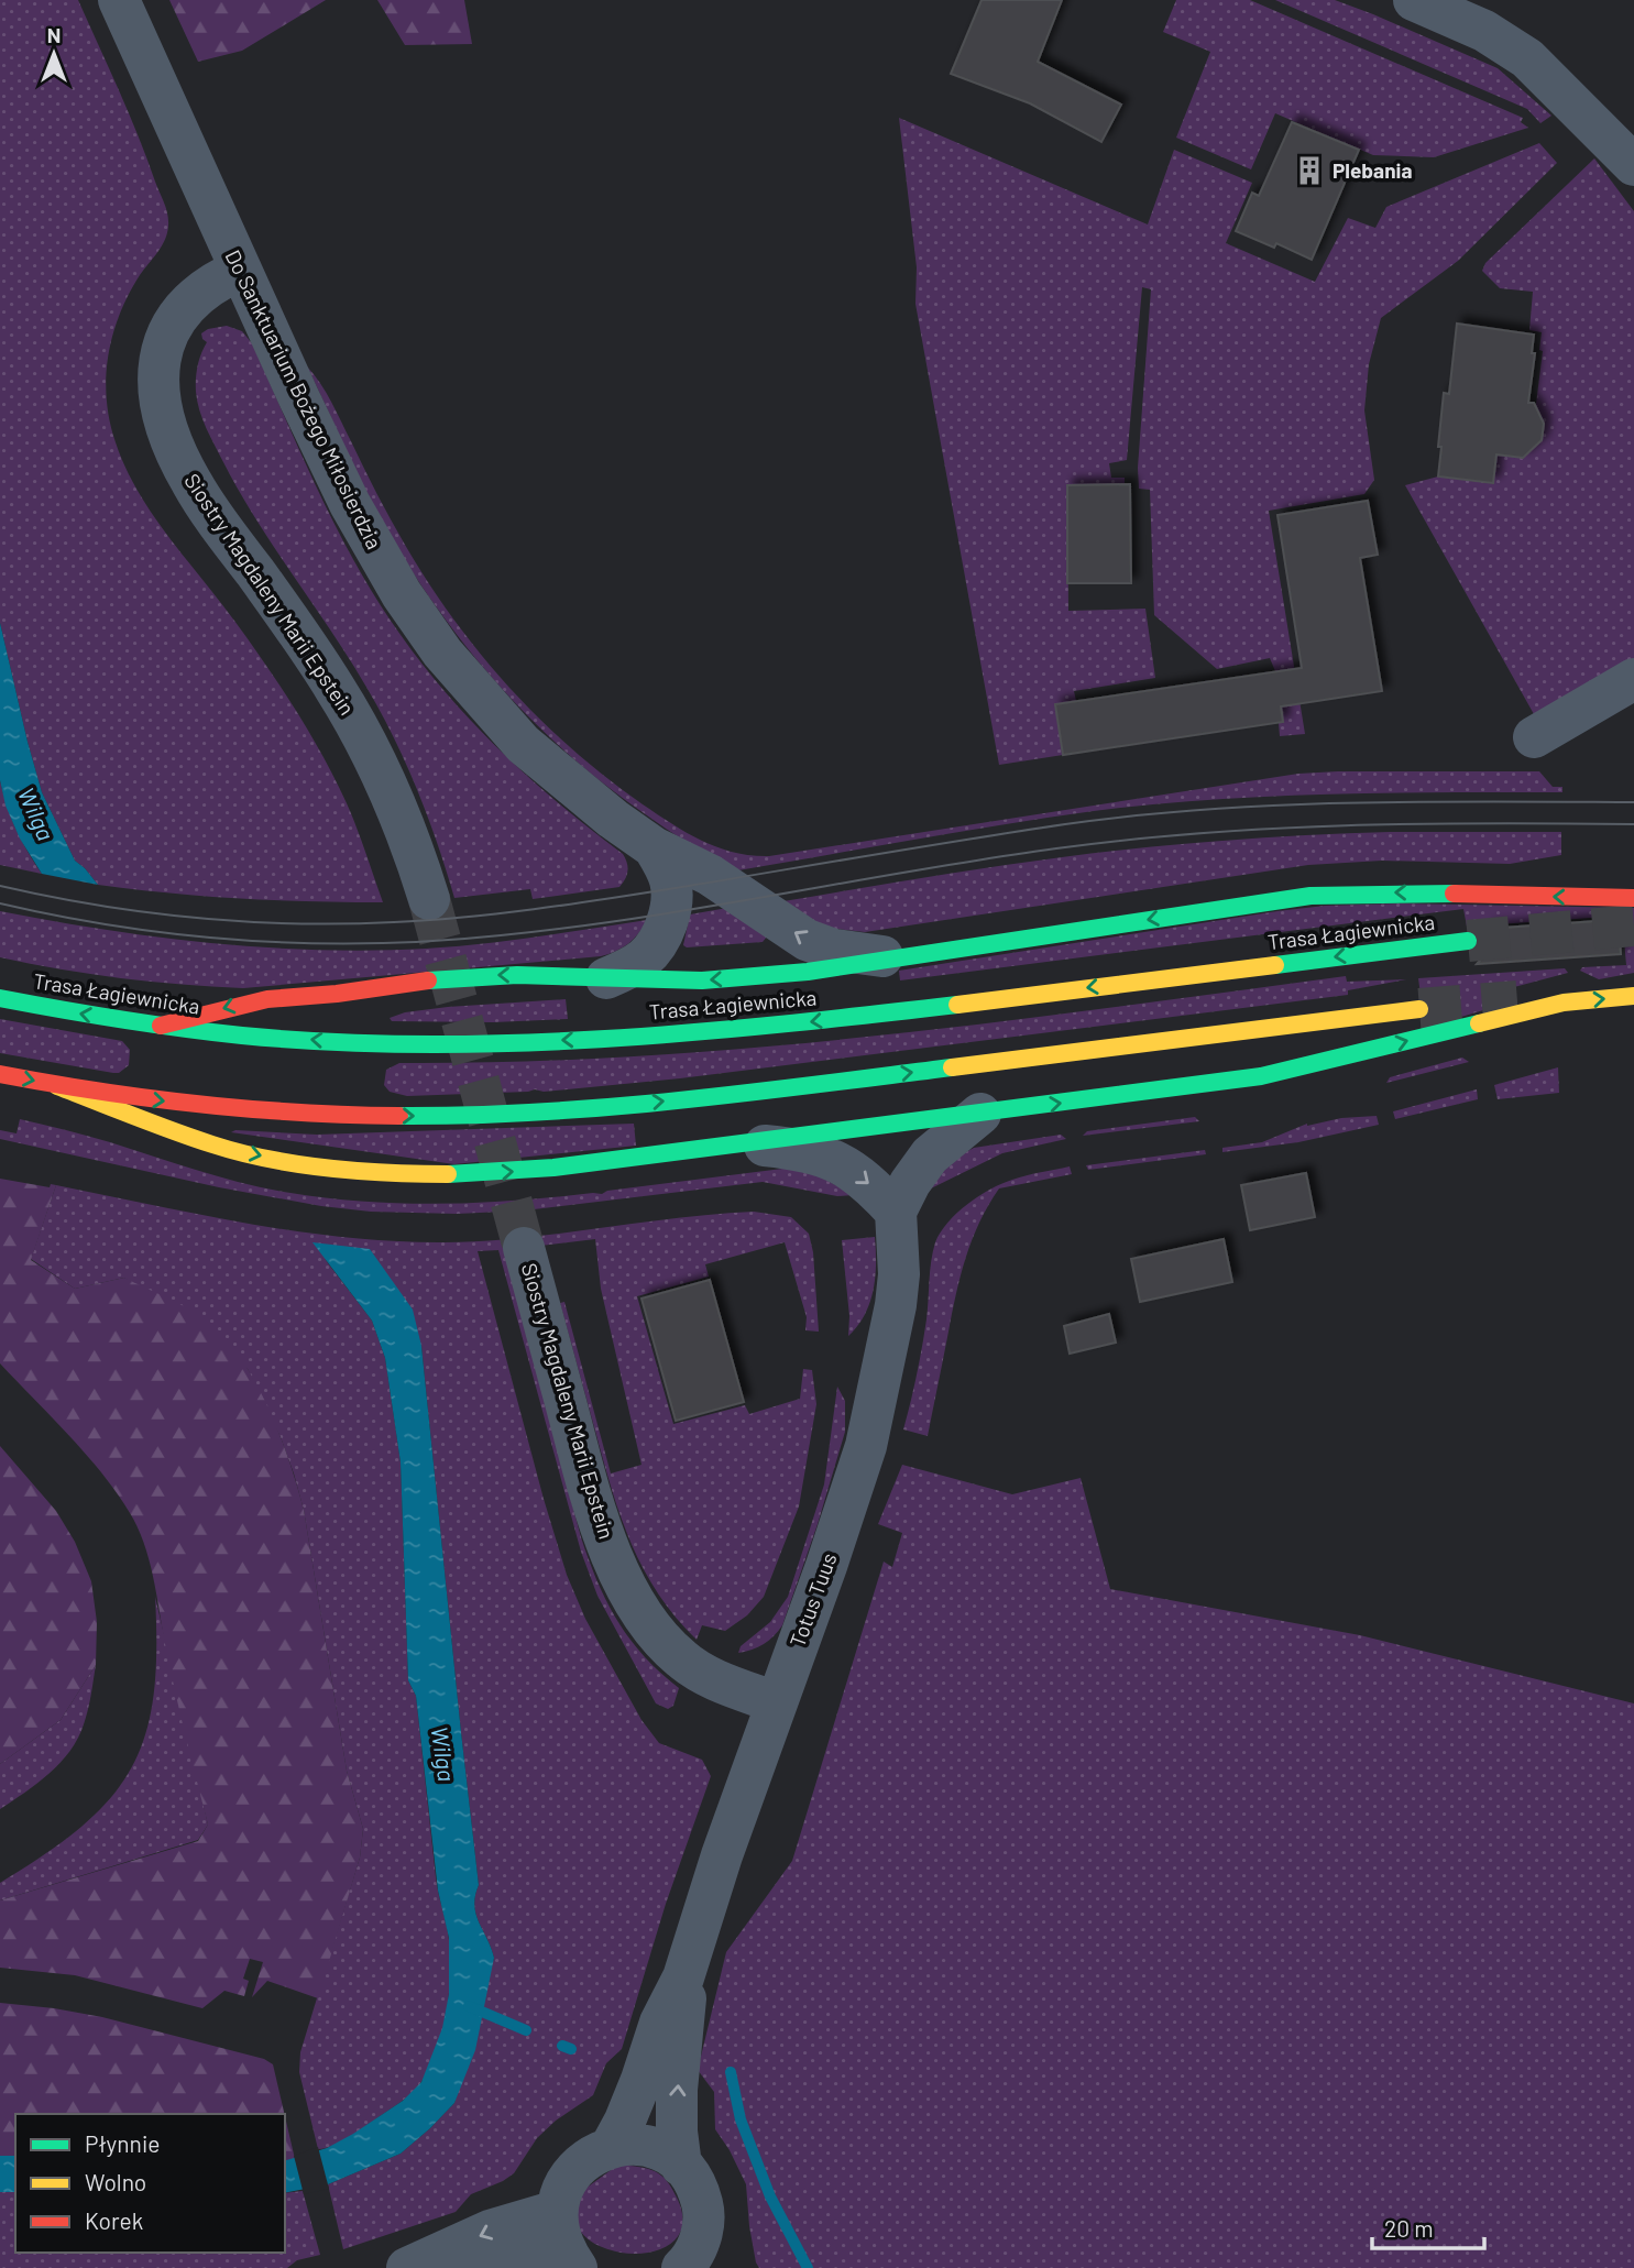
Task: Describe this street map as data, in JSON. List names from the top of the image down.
{
  "streets": {
    "main road": ["Trasa Łagiewnicka"],
    "street": ["Do Sanktuarium Bożego Miłosierdzia", "Siostry Magdaleny Marii Epstein", "Totus Tuus"]
  },
  "crossings": [
    ["Do Sanktuarium Bożego Miłosierdzia", "Siostry Magdaleny Marii Epstein"],
    ["Siostry Magdaleny Marii Epstein", "Totus Tuus"]
  ],
  "water": ["Wilga"],
  "places": {
    "building": ["Plebania"]
  },
  "legend": ["Płynnie", "Wolno", "Korek"],
  "scale_bar": "20 m",
  "north": "top"
}
